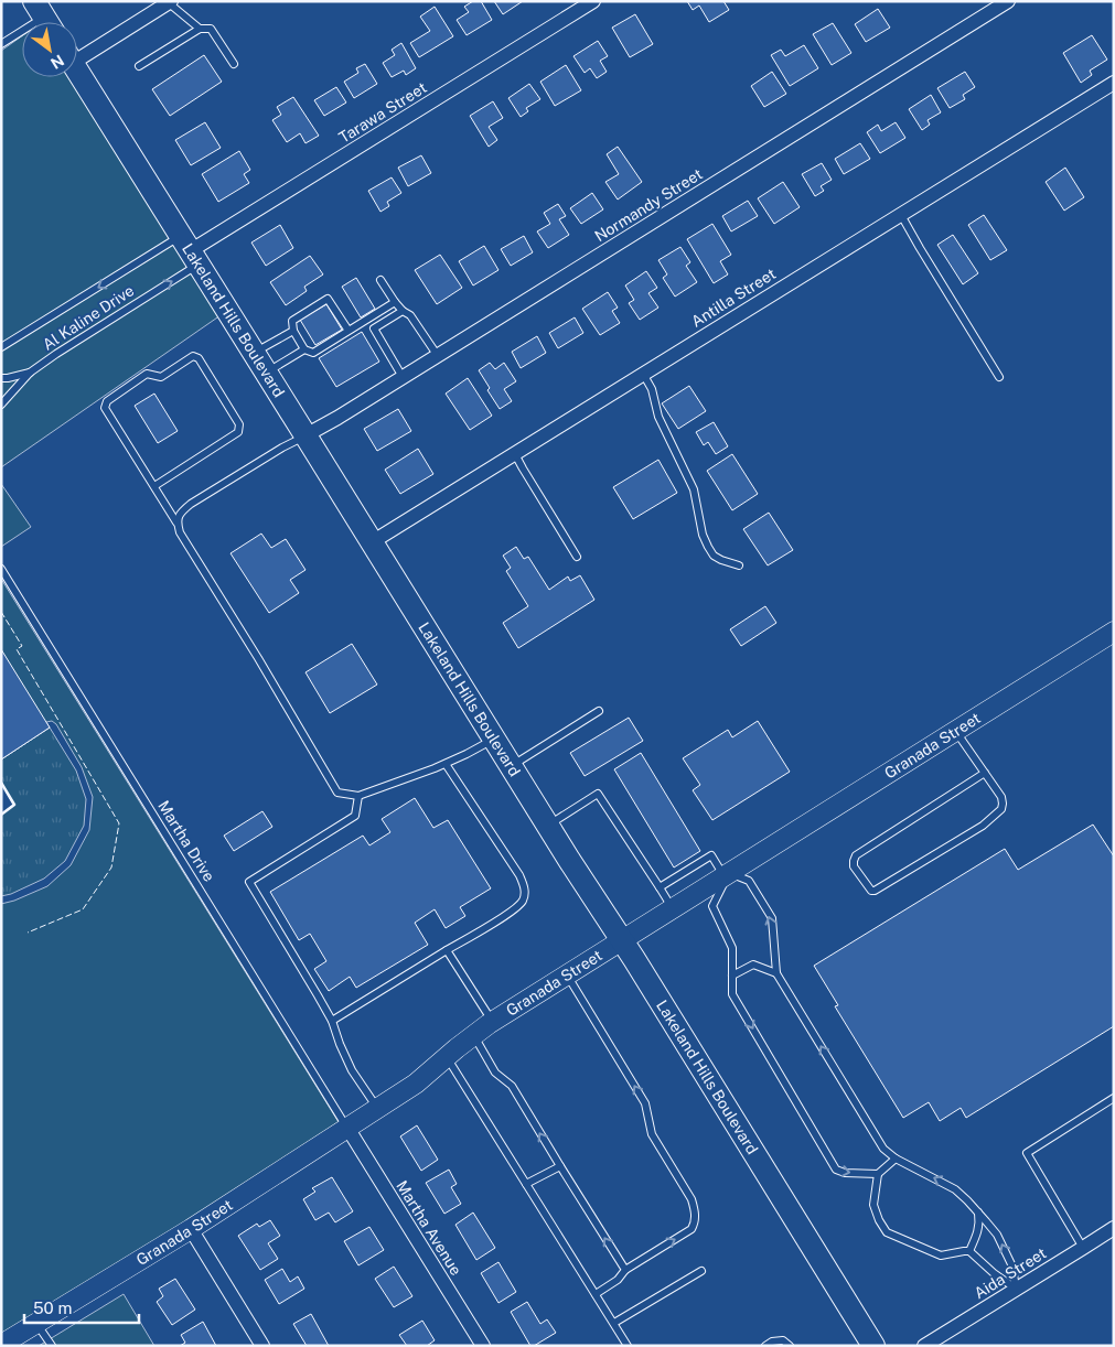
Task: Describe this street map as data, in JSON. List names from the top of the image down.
{
  "streets": {
    "main road": ["Lakeland Hills Boulevard"],
    "street": [
      "Tarawa Street",
      "Normandy Street",
      "Antilla Street",
      "Granada Street",
      "Martha Avenue",
      "Aida Street"
    ],
    "lane": ["Al Kaline Drive", "Martha Drive"]
  },
  "crossings": [
    ["Tarawa Street", "Al Kaline Drive"],
    ["Tarawa Street", "Lakeland Hills Boulevard"],
    ["Normandy Street", "Lakeland Hills Boulevard"],
    ["Antilla Street", "Lakeland Hills Boulevard"],
    ["Al Kaline Drive", "Lakeland Hills Boulevard"],
    ["Lakeland Hills Boulevard", "Granada Street"],
    ["Granada Street", "Martha Drive"],
    ["Granada Street", "Martha Avenue"],
    ["Martha Drive", "Martha Avenue"]
  ],
  "scale_bar": "50 m",
  "north": "bottom right"
}
